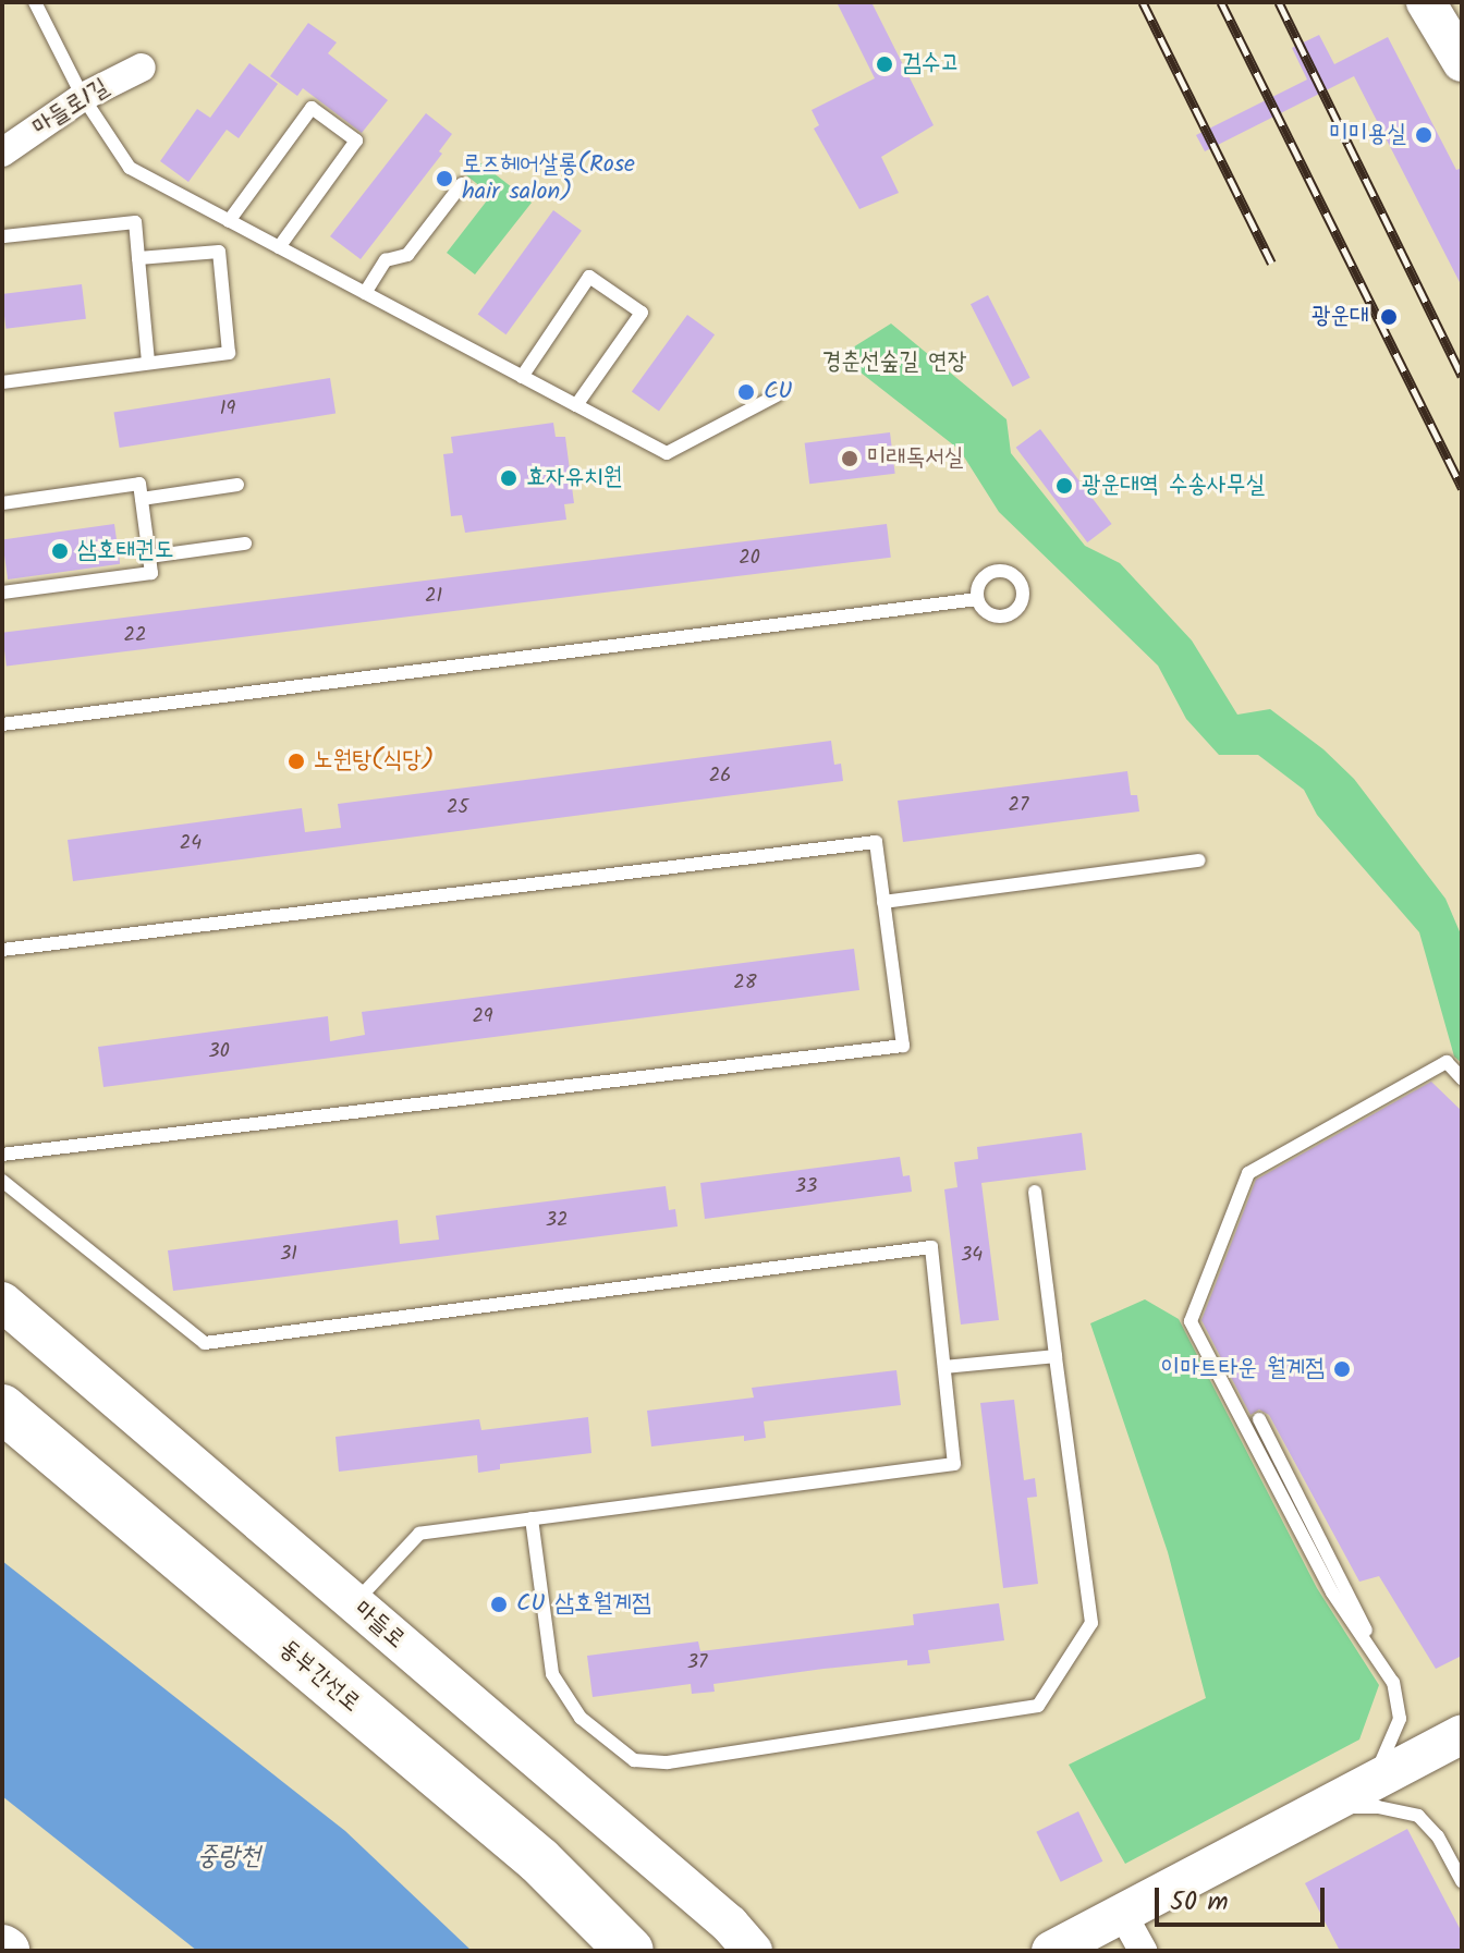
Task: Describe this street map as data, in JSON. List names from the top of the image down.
{
  "streets": {
    "highway": ["동부간선로"],
    "main road": ["마들로"],
    "street": ["마들로1길"]
  },
  "water": ["중랑천"],
  "parks": ["경춘선숲길 연장"],
  "places": [
    "검수고",
    "미미용실",
    "로즈헤어살롱(Rose hair salon)",
    "광운대",
    "CU",
    "미래독서실",
    "효자유치원",
    "광운대역 수송사무실",
    "삼호태권도",
    "노원탕(식당)",
    "이마트타운 월계점",
    "CU 삼호월계점"
  ],
  "house_numbers": [
    "19",
    "20",
    "21",
    "22",
    "26",
    "27",
    "25",
    "24",
    "28",
    "29",
    "30",
    "33",
    "32",
    "31",
    "34",
    "37"
  ],
  "scale_bar": "50 m"
}
